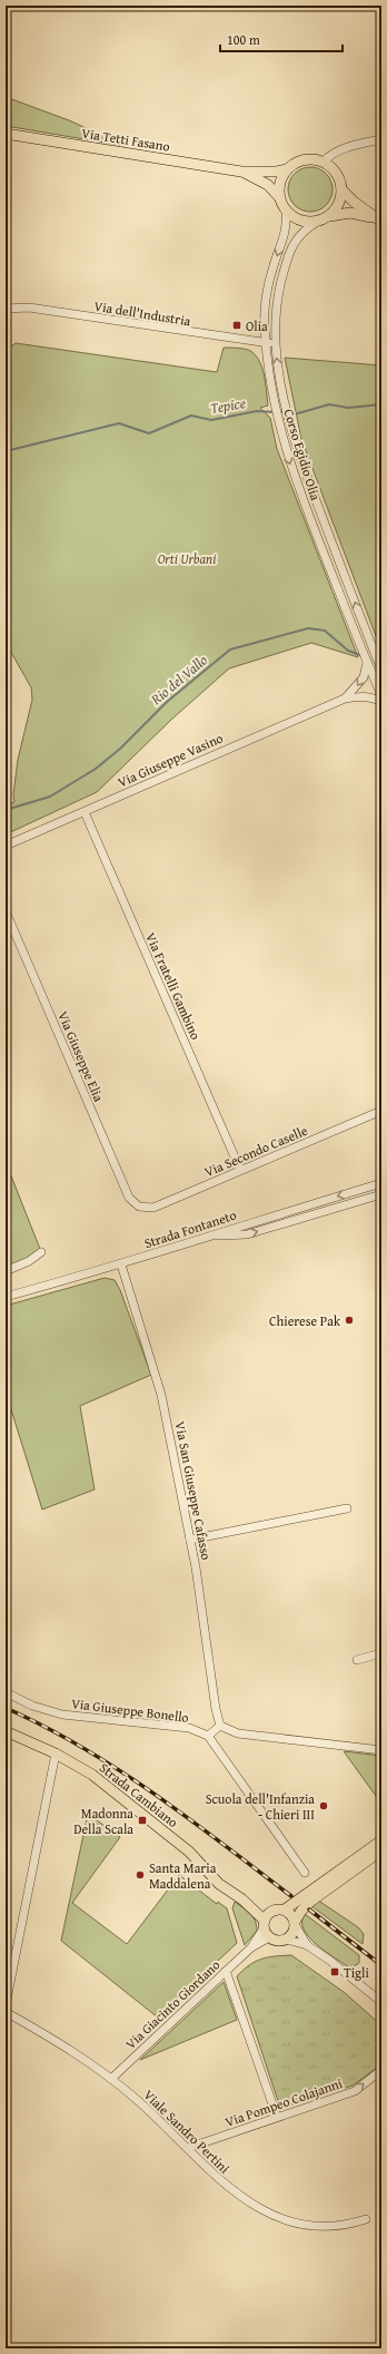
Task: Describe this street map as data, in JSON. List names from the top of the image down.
{
  "streets": {
    "main road": ["Via Tetti Fasano", "Strada Cambiano"],
    "street": [
      "Via dell'Industria",
      "Corso Egidio Olia",
      "Via Giuseppe Vasino",
      "Via Fratelli Gambino",
      "Via Giuseppe Elia",
      "Via Secondo Caselle",
      "Strada Fontaneto",
      "Via San Giuseppe Cafasso",
      "Via Giuseppe Bonello",
      "Via Giacinto Giordano",
      "Via Pompeo Colajanni",
      "Viale Sandro Pertini"
    ]
  },
  "crossings": [
    ["Via Tetti Fasano", "Corso Egidio Olia"],
    ["Via dell'Industria", "Corso Egidio Olia"],
    ["Corso Egidio Olia", "Via Giuseppe Vasino"],
    ["Via Giuseppe Vasino", "Via Fratelli Gambino"],
    ["Via Fratelli Gambino", "Via Secondo Caselle"],
    ["Via Giuseppe Elia", "Via Secondo Caselle"],
    ["Strada Fontaneto", "Via San Giuseppe Cafasso"],
    ["Strada Cambiano", "Via Giacinto Giordano"],
    ["Via Giacinto Giordano", "Viale Sandro Pertini"],
    ["Via Pompeo Colajanni", "Viale Sandro Pertini"]
  ],
  "one_way": ["Via Pompeo Colajanni"],
  "water": ["Tepice", "Rio del Vallo"],
  "parks": ["Orti Urbani"],
  "places": {
    "transit": ["Olia", "Madonna Della Scala", "Tigli"],
    "other": ["Chierese Pak", "Scuola dell'Infanzia - Chieri III", "Santa Maria Maddalena"]
  },
  "scale_bar": "100 m"
}
